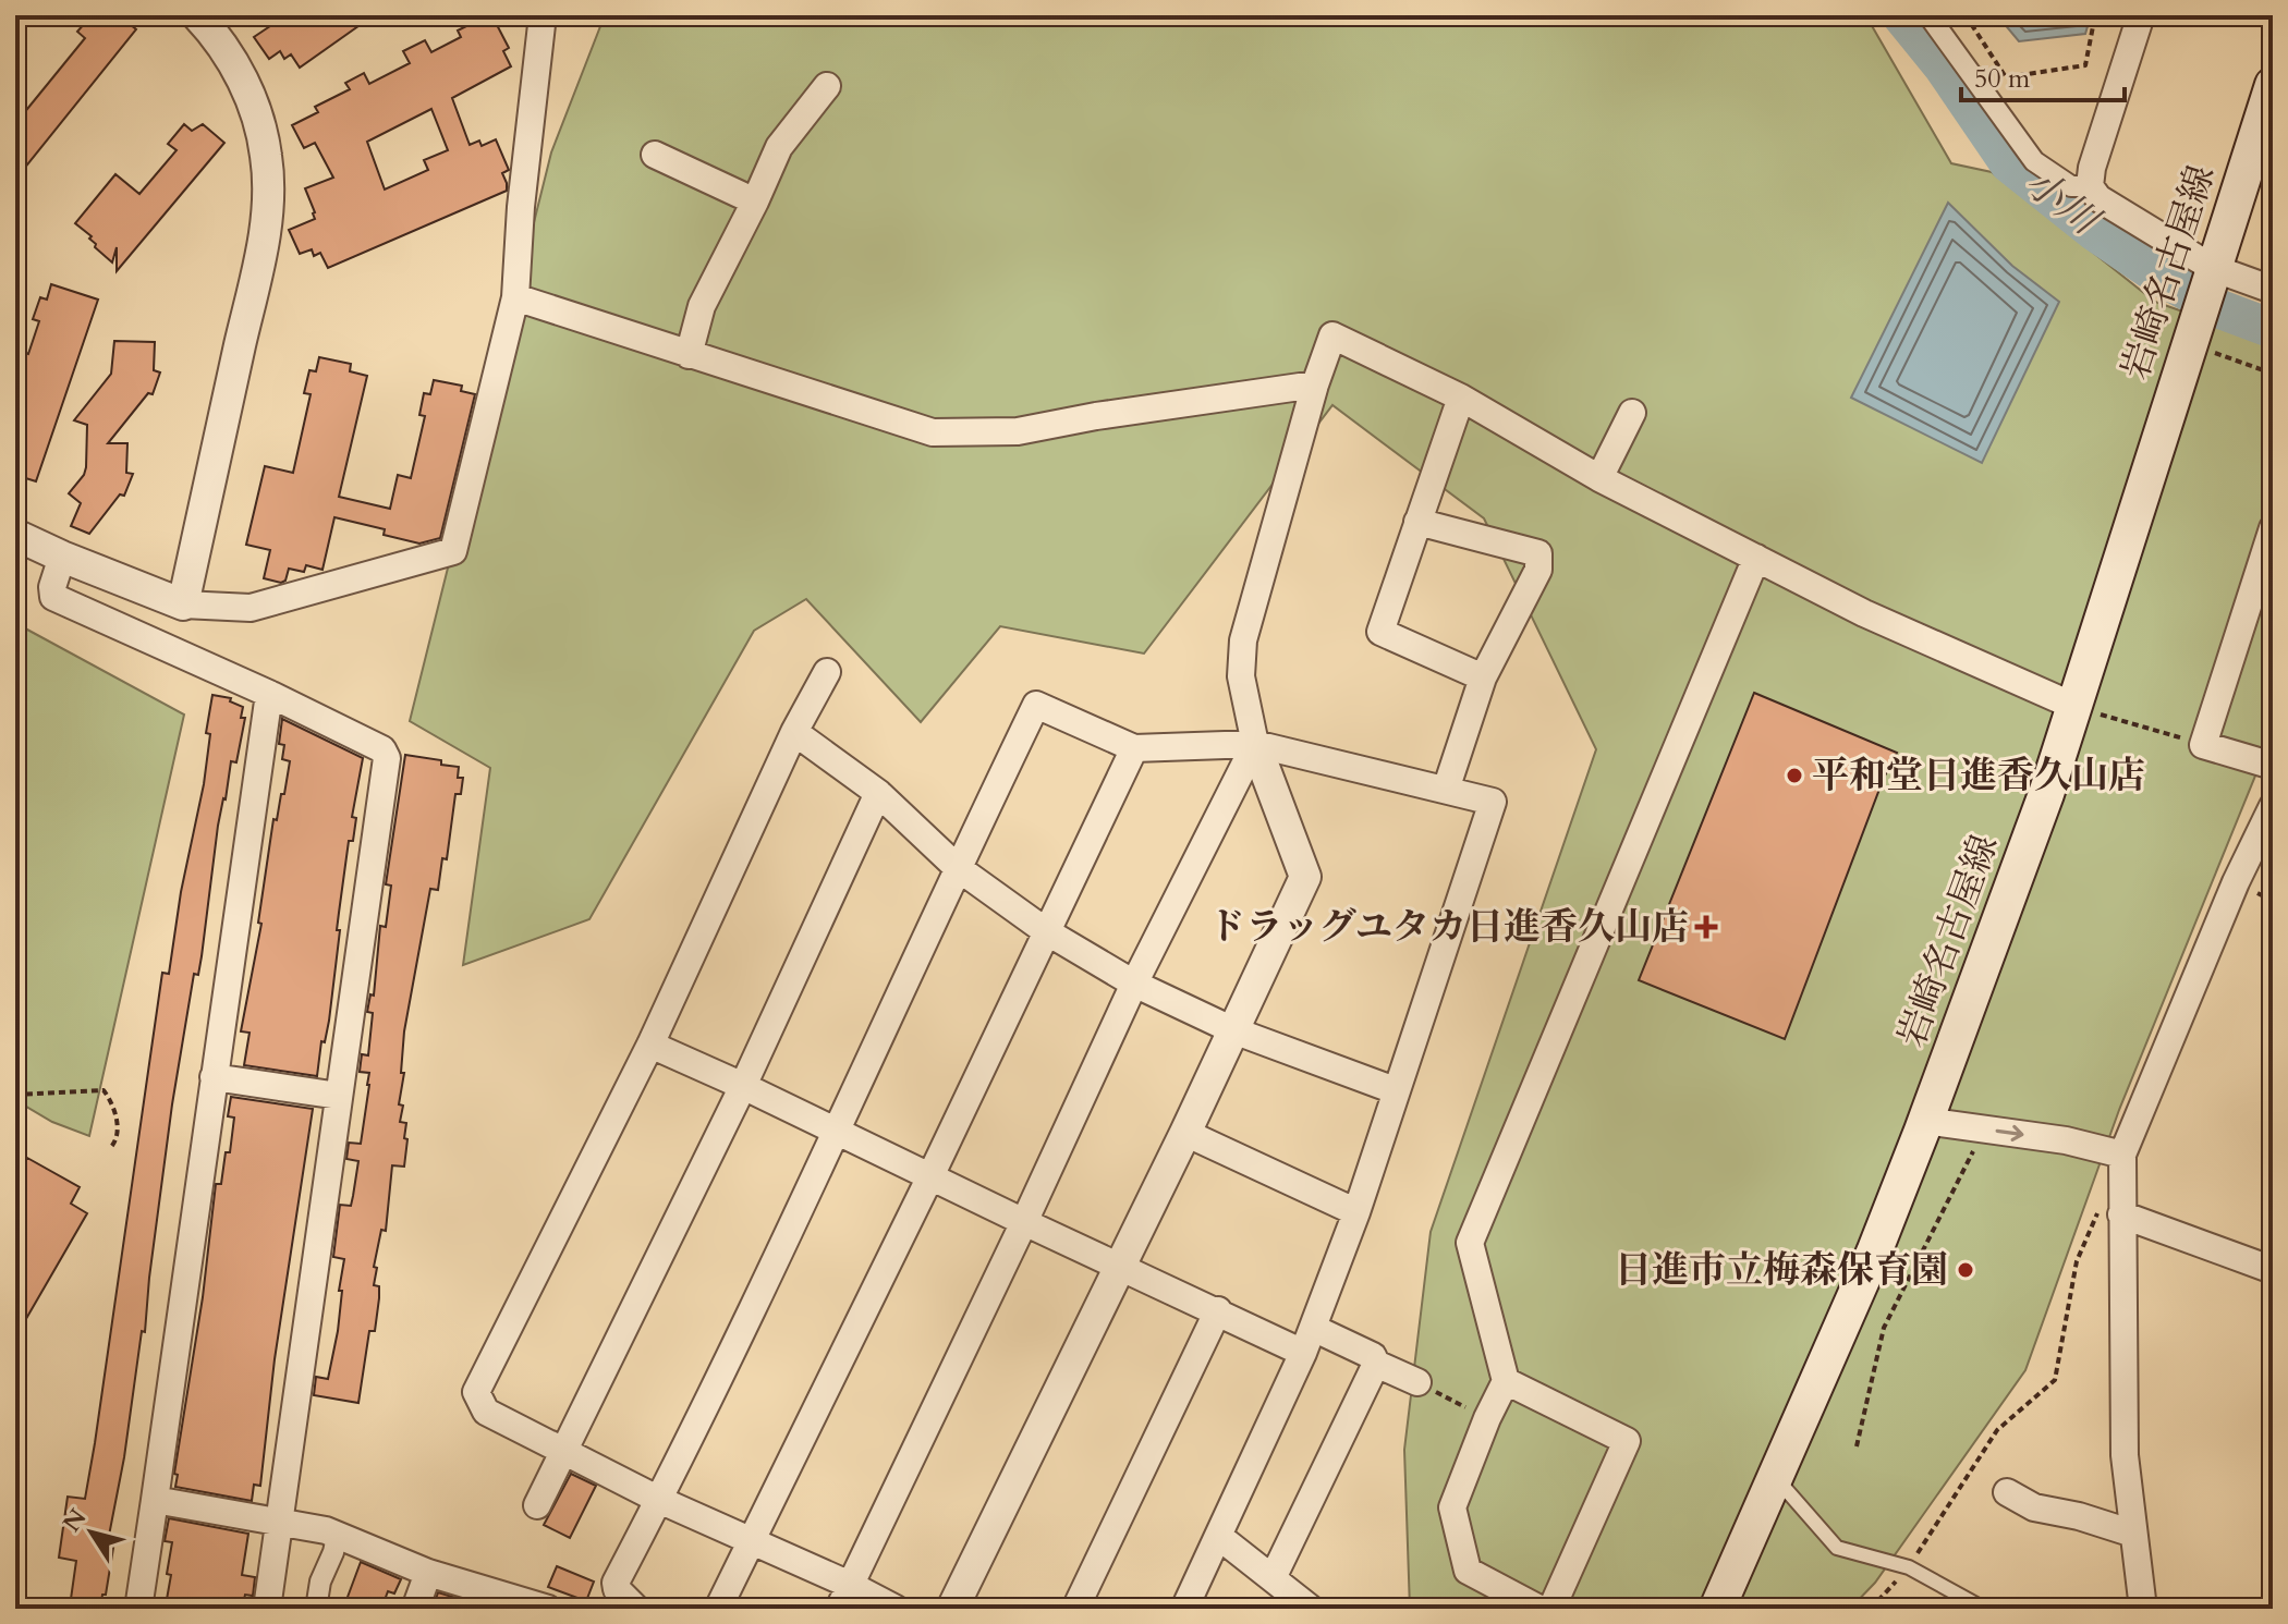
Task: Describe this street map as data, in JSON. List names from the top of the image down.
{
  "streets": {
    "main road": ["岩崎名古屋線"]
  },
  "water": ["小川"],
  "places": {
    "other": ["平和堂日進香久山店", "日進市立梅森保育園"],
    "health": ["ドラッグユタカ日進香久山店"]
  },
  "scale_bar": "50 m",
  "north": "top left"
}
